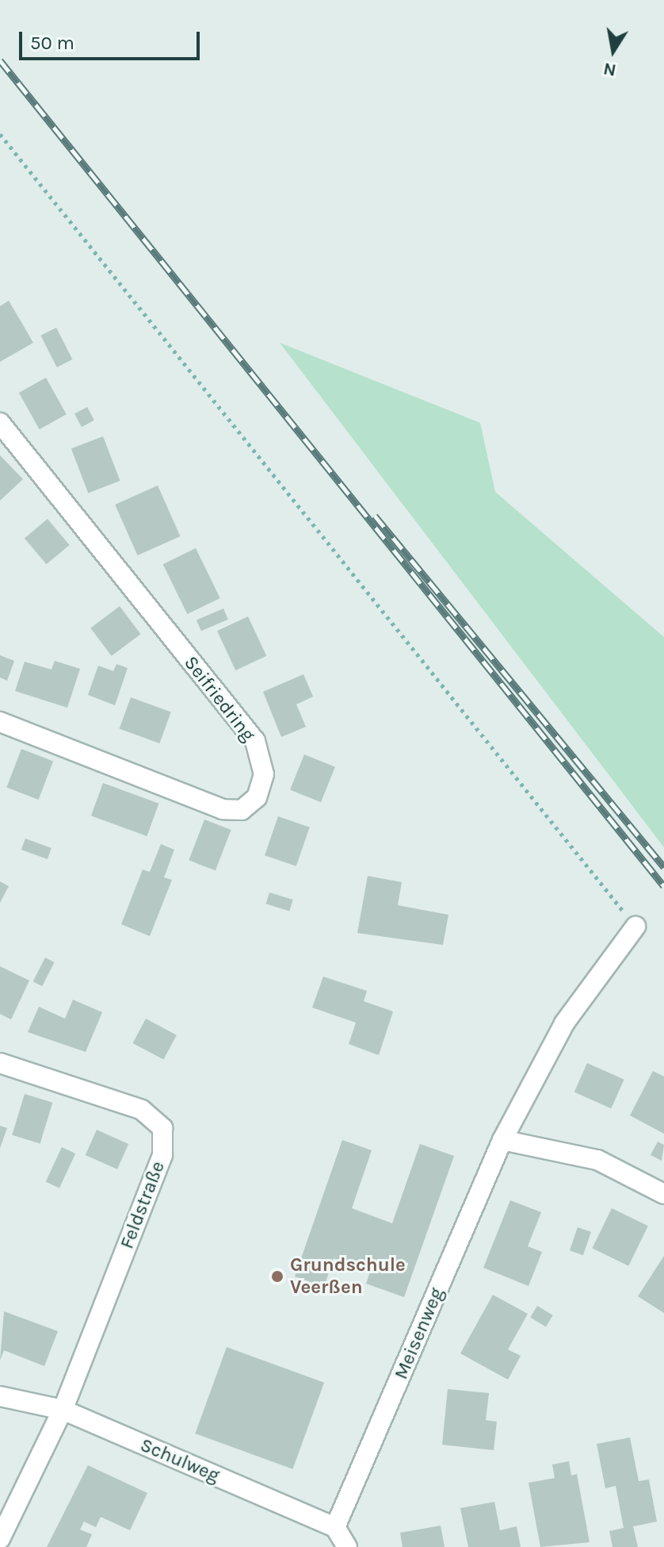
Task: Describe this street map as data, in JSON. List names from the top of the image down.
{
  "streets": {
    "street": [
      "Seifriedring",
      "Feldstraße",
      "Meisenweg",
      "Schulweg"
    ]
  },
  "crossings": [
    ["Feldstraße", "Schulweg"],
    ["Meisenweg", "Schulweg"]
  ],
  "places": ["Grundschule Veerßen"],
  "scale_bar": "50 m",
  "north": "bottom"
}
